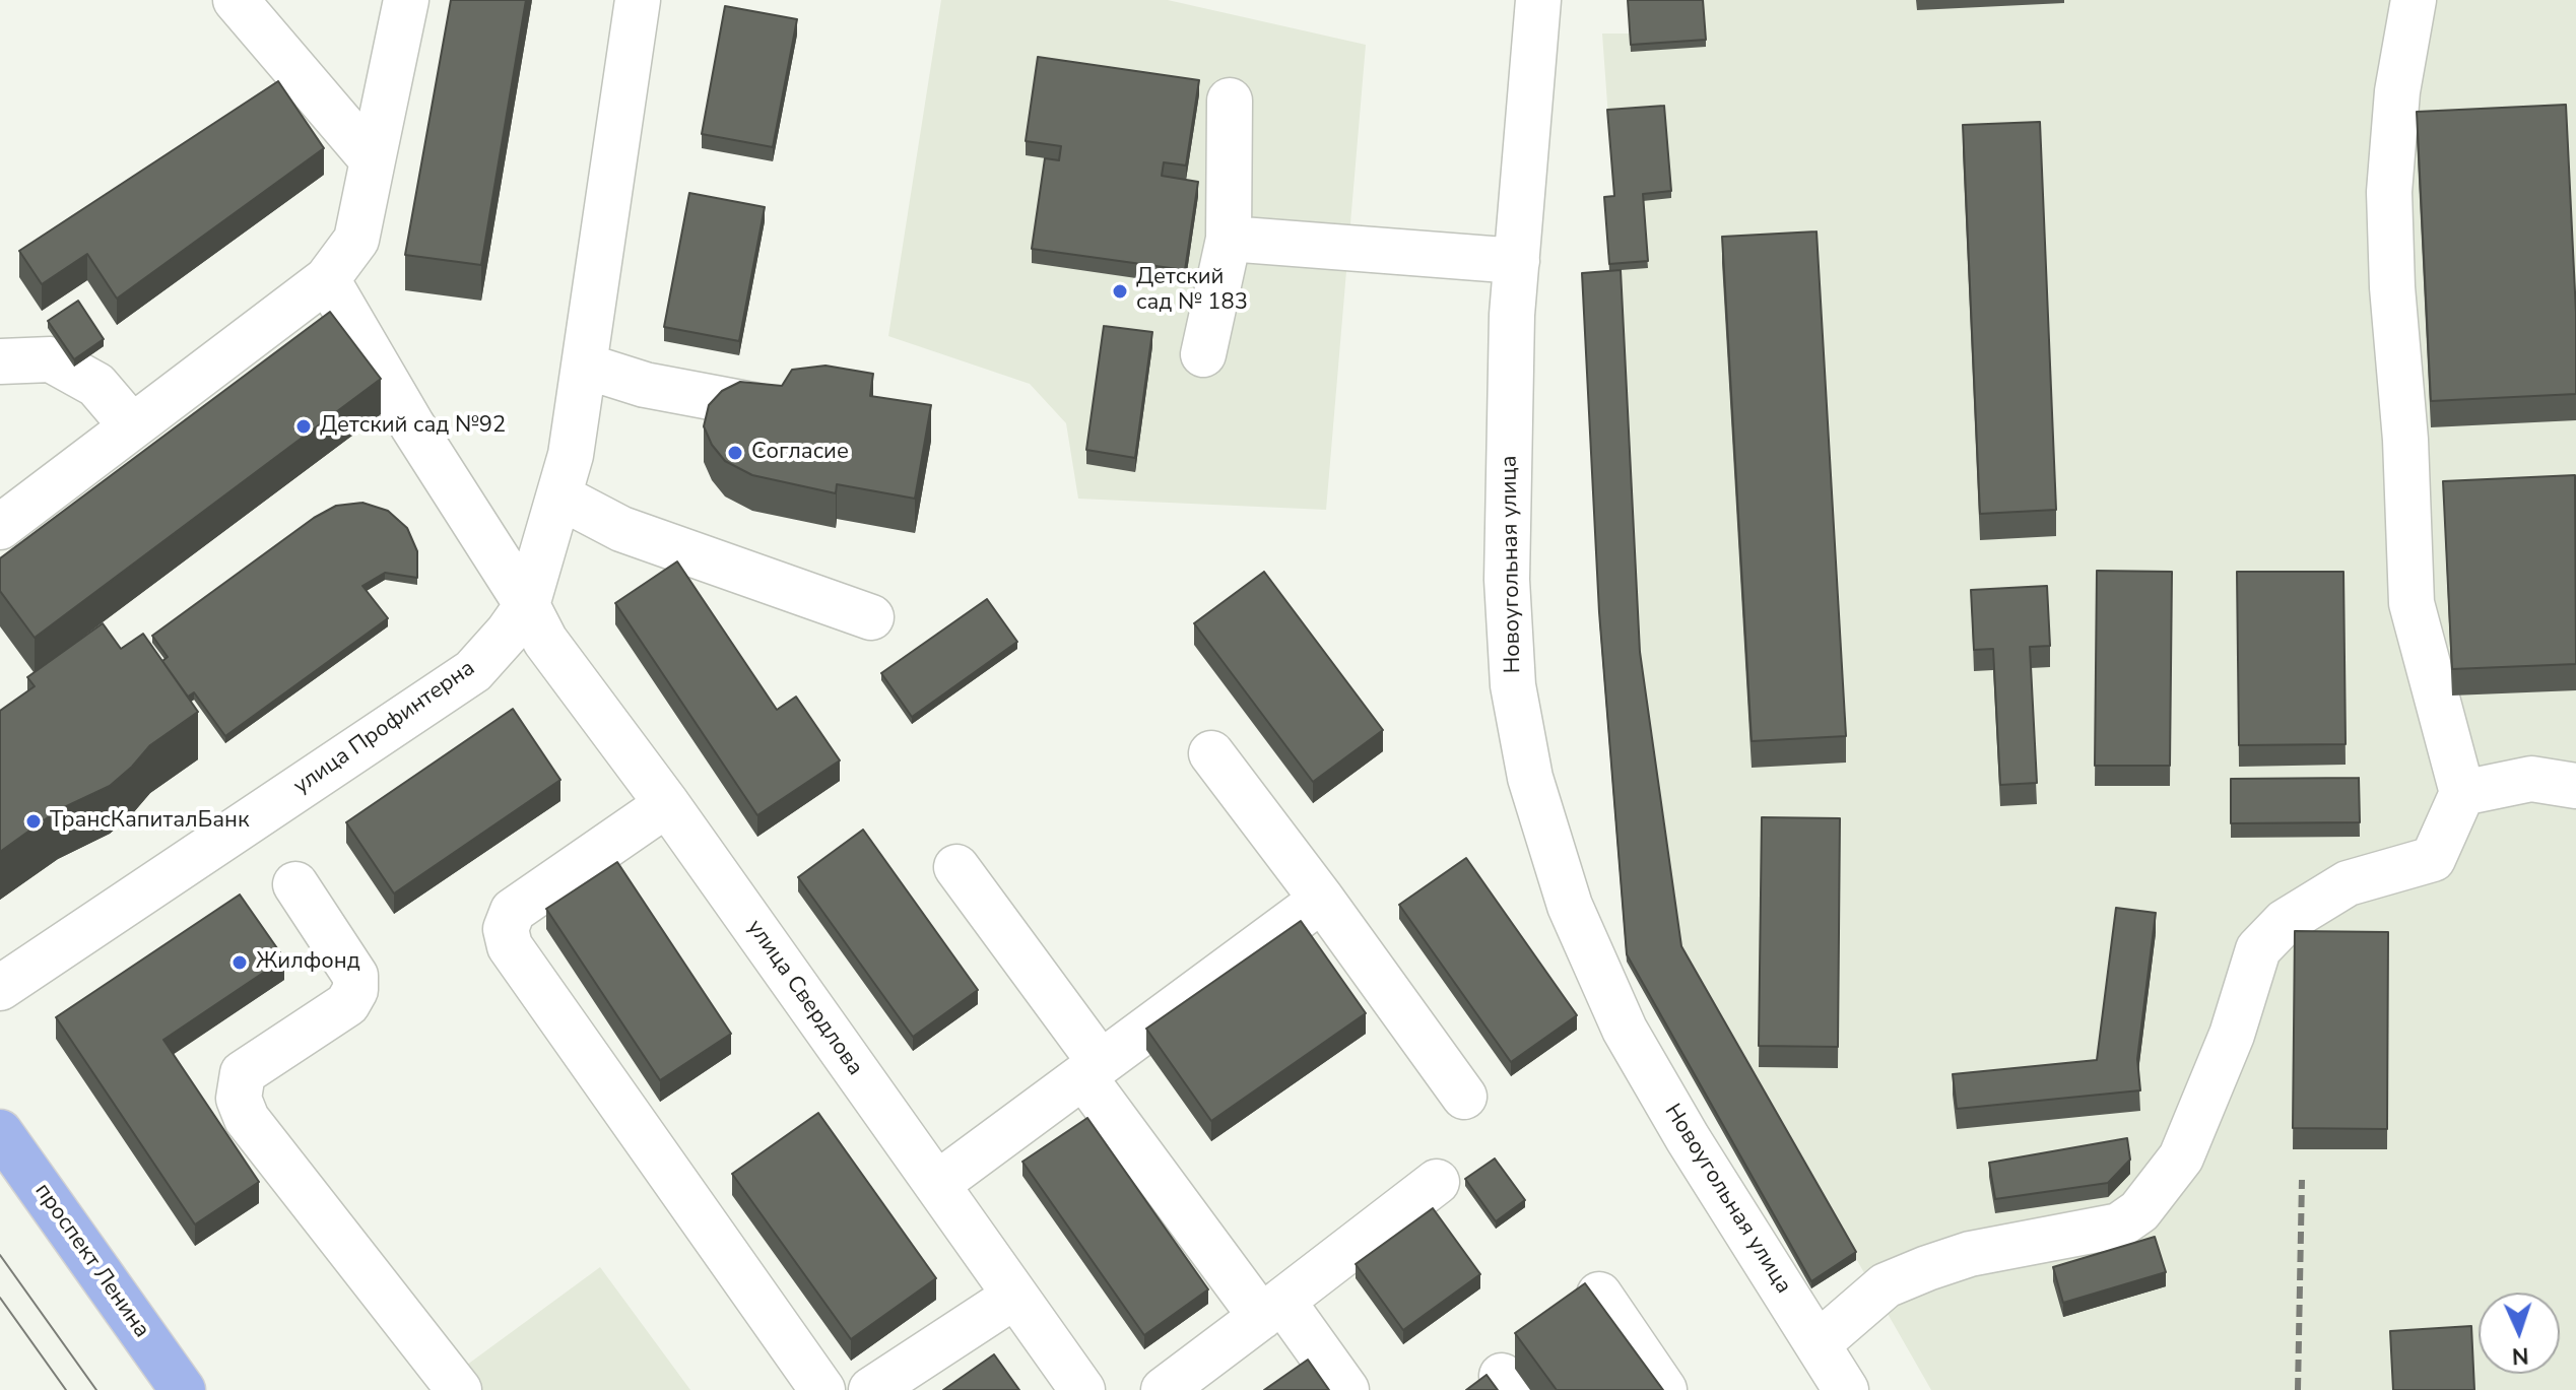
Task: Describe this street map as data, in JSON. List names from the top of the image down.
{
  "streets": {
    "main road": ["проспект Ленина"],
    "street": ["Новоугольная улица", "улица Профинтерна", "улица Свердлова"]
  },
  "crossings": [
    ["улица Профинтерна", "улица Свердлова"]
  ],
  "places": [
    "Детский сад № 183",
    "Детский сад №92",
    "Согласие",
    "ТрансКапиталБанк",
    "Жилфонд"
  ],
  "north": "bottom"
}
